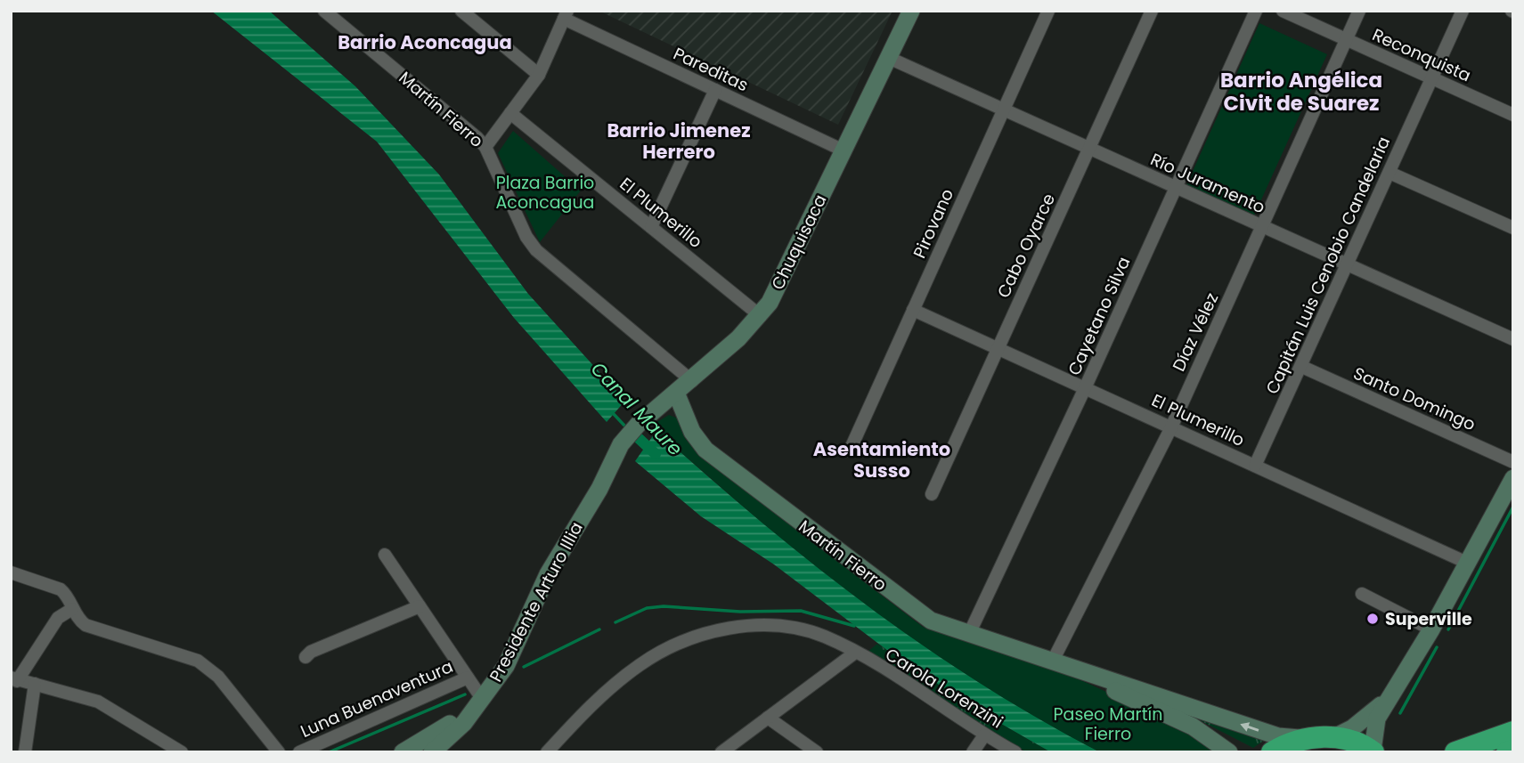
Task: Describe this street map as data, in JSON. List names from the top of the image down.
{
  "streets": {
    "street": [
      "Reconquista",
      "Pareditas",
      "Martín Fierro",
      "Río Juramento",
      "El Plumerillo",
      "Pirovano",
      "Chuquisaca",
      "Cabo Oyarce",
      "Capitán Luis Cenobio Candelaria",
      "Cayetano Silva",
      "Díaz Vélez",
      "Santo Domingo",
      "Presidente Arturo Illia",
      "Carola Lorenzini",
      "Luna Buenaventura"
    ]
  },
  "crossings": [
    ["Reconquista", "Capitán Luis Cenobio Candelaria"],
    ["Reconquista", "Díaz Vélez"],
    ["Pareditas", "Chuquisaca"],
    ["Martín Fierro", "Chuquisaca"],
    ["Martín Fierro", "Cayetano Silva"],
    ["Martín Fierro", "Díaz Vélez"],
    ["Río Juramento", "Pirovano"],
    ["Río Juramento", "Chuquisaca"],
    ["Río Juramento", "Cabo Oyarce"],
    ["Río Juramento", "Capitán Luis Cenobio Candelaria"],
    ["Río Juramento", "Cayetano Silva"],
    ["Río Juramento", "Díaz Vélez"],
    ["El Plumerillo", "Pirovano"],
    ["El Plumerillo", "Chuquisaca"],
    ["El Plumerillo", "Cabo Oyarce"],
    ["El Plumerillo", "Capitán Luis Cenobio Candelaria"],
    ["El Plumerillo", "Cayetano Silva"],
    ["El Plumerillo", "Díaz Vélez"],
    ["Chuquisaca", "Presidente Arturo Illia"],
    ["Capitán Luis Cenobio Candelaria", "Santo Domingo"]
  ],
  "districts": [
    "Barrio Aconcagua",
    "Barrio Angélica Civit de Suarez",
    "Barrio Jimenez Herrero",
    "Asentamiento Susso"
  ],
  "water": ["Canal Maure"],
  "parks": ["Plaza Barrio Aconcagua", "Paseo Martín Fierro"],
  "places": ["Superville"]
}
